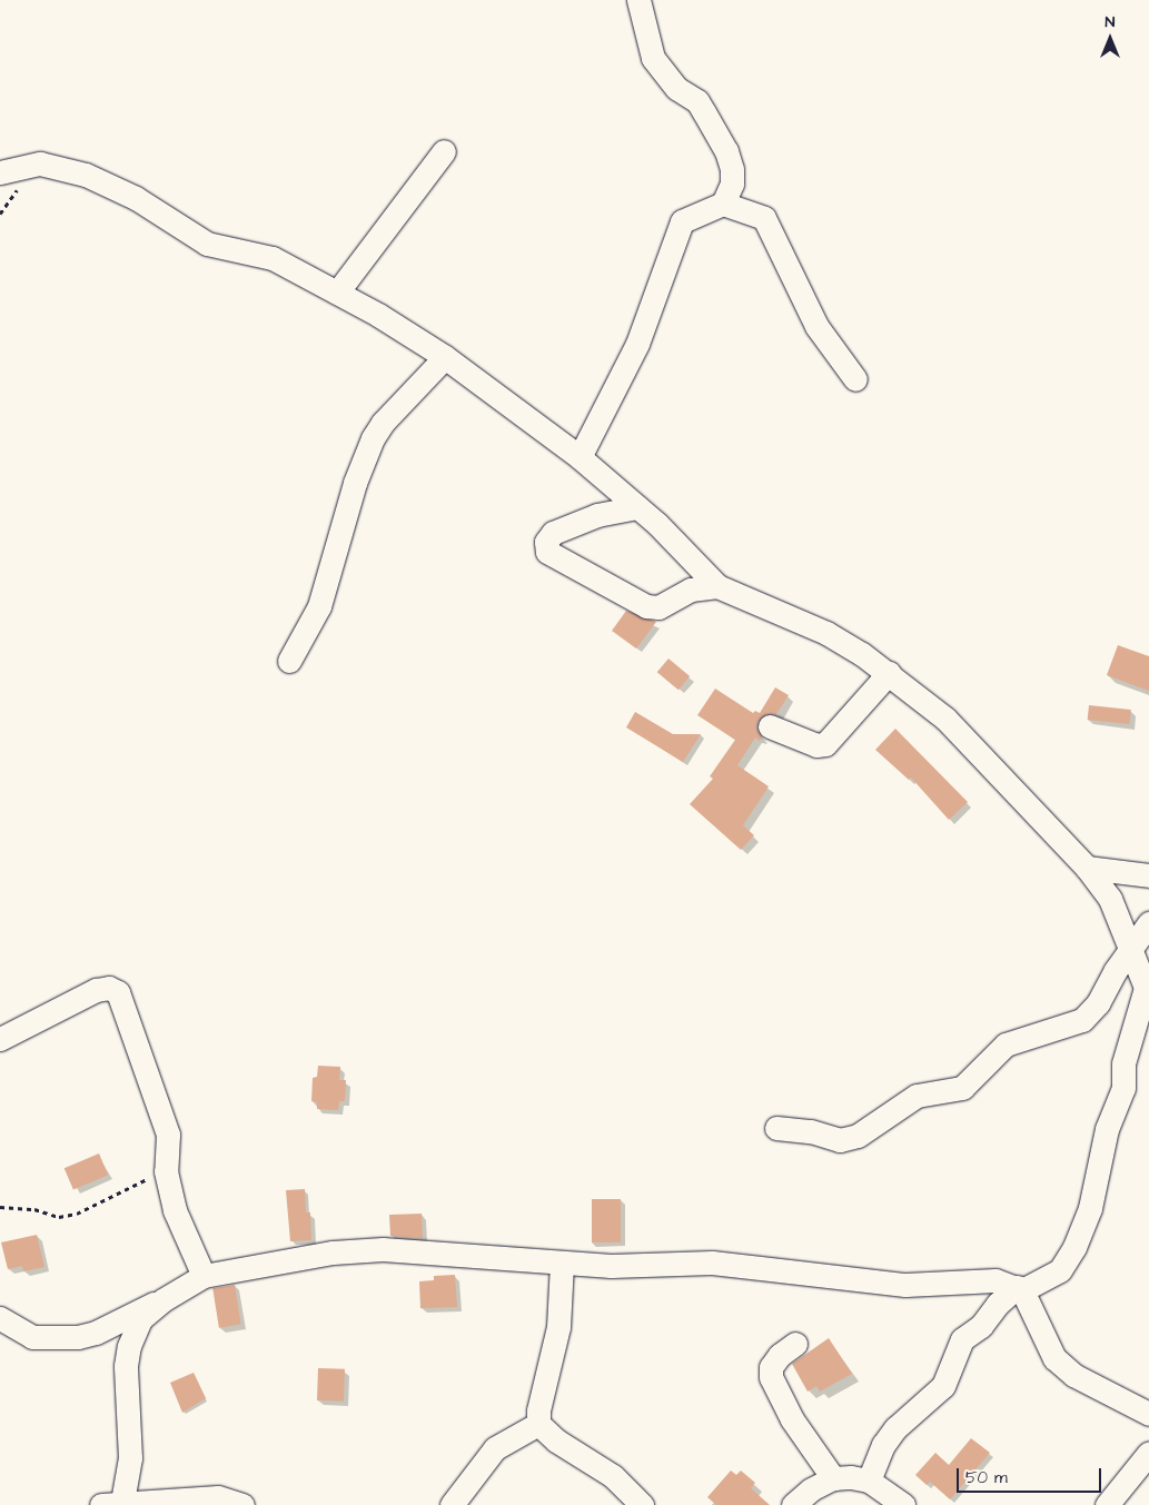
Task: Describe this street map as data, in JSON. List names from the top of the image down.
{
  "scale_bar": "50 m",
  "north": "top"
}
